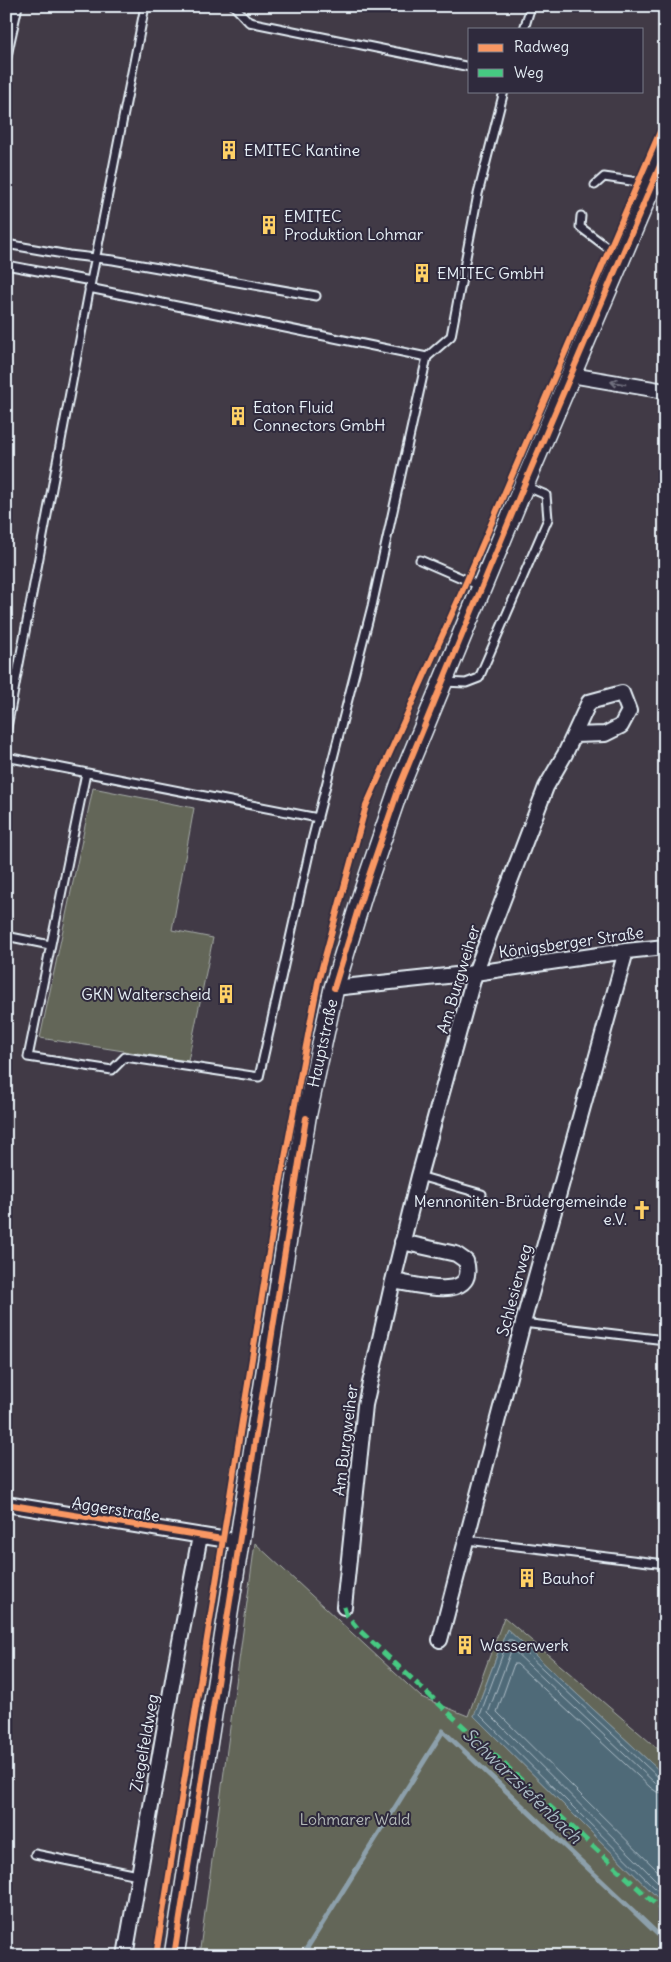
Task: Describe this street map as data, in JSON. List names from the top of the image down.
{
  "streets": {
    "main road": ["Hauptstraße"],
    "street": [
      "Königsberger Straße",
      "Am Burgweiher",
      "Schlesierweg",
      "Aggerstraße",
      "Ziegelfeldweg"
    ]
  },
  "crossings": [
    ["Königsberger Straße", "Am Burgweiher"],
    ["Königsberger Straße", "Hauptstraße"],
    ["Königsberger Straße", "Schlesierweg"],
    ["Hauptstraße", "Aggerstraße"],
    ["Aggerstraße", "Ziegelfeldweg"]
  ],
  "water": ["Schwarzsiefenbach"],
  "parks": ["Lohmarer Wald"],
  "places": {
    "building": [
      "EMITEC Kantine",
      "EMITEC Produktion Lohmar",
      "EMITEC GmbH",
      "Eaton Fluid Connectors GmbH",
      "GKN Walterscheid",
      "Bauhof",
      "Wasserwerk"
    ],
    "church": ["Mennoniten-Brüdergemeinde e.V."]
  },
  "legend": ["Radweg", "Weg"]
}
